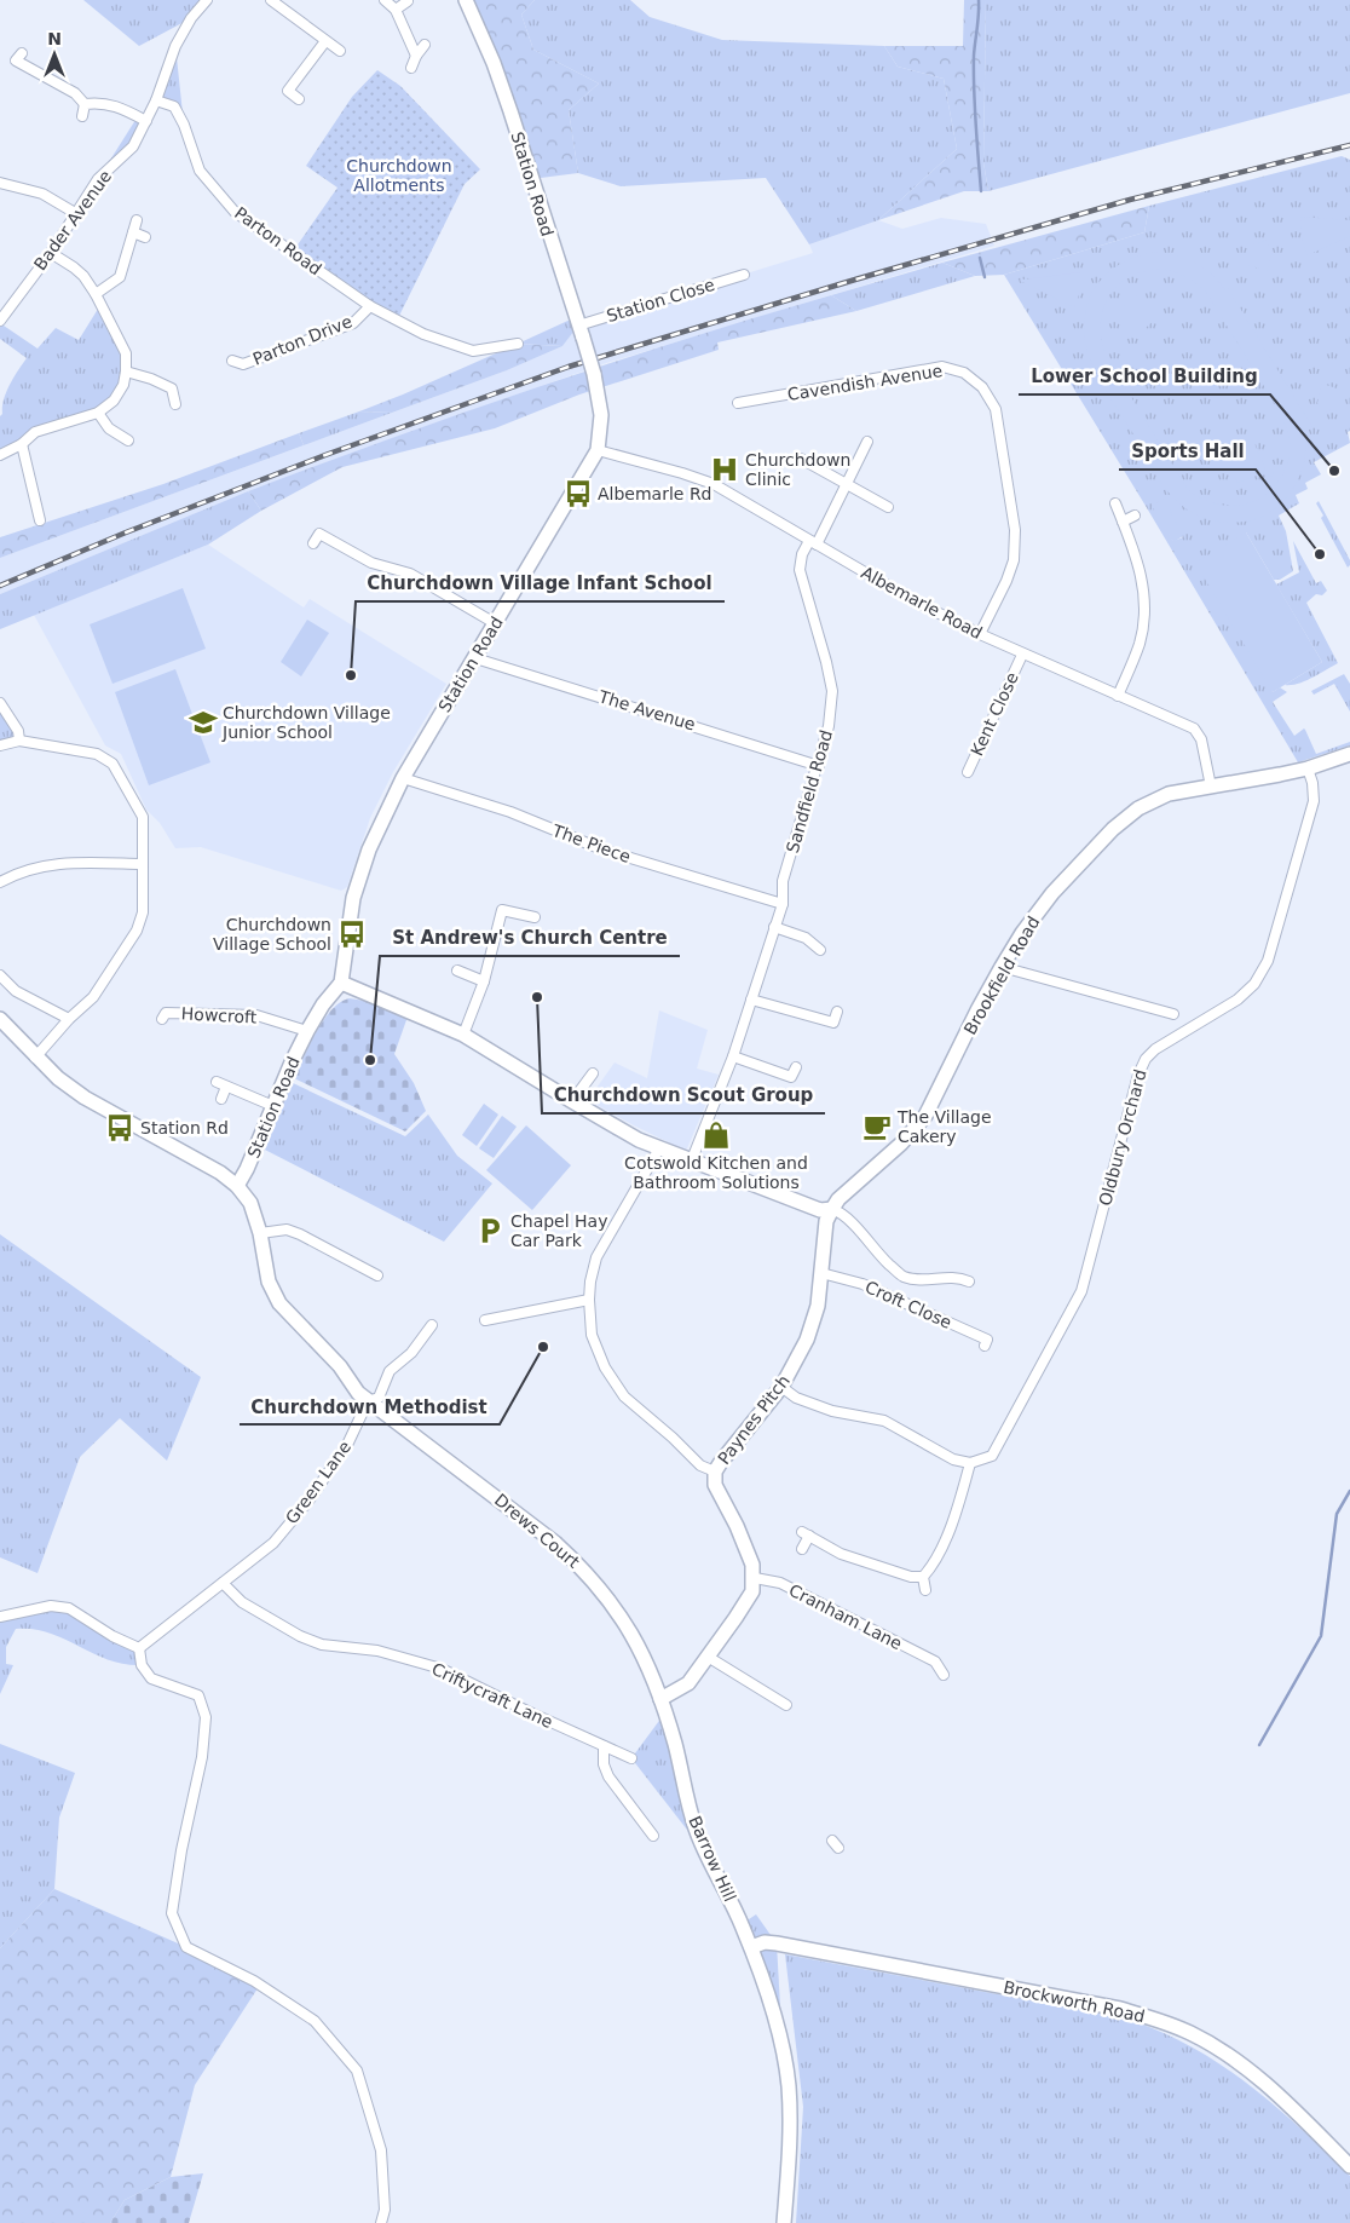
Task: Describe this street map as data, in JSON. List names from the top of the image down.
{
  "streets": {
    "street": [
      "Station Road",
      "Bader Avenue",
      "Parton Road",
      "Station Close",
      "Parton Drive",
      "Cavendish Avenue",
      "Albemarle Road",
      "The Avenue",
      "Kent Close",
      "Sandfield Road",
      "The Piece",
      "Brookfield Road",
      "Howcroft",
      "Oldbury Orchard",
      "Croft Close",
      "Paynes Pitch",
      "Green Lane",
      "Drews Court",
      "Cranham Lane",
      "Criftycraft Lane",
      "Barrow Hill",
      "Brockworth Road"
    ]
  },
  "crossings": [
    ["Station Road", "Station Close"],
    ["Station Road", "Albemarle Road"],
    ["Station Road", "The Avenue"],
    ["Station Road", "The Piece"],
    ["Station Road", "Howcroft"],
    ["Bader Avenue", "Parton Road"],
    ["Parton Road", "Parton Drive"],
    ["Cavendish Avenue", "Albemarle Road"],
    ["Albemarle Road", "Kent Close"],
    ["Albemarle Road", "Sandfield Road"],
    ["Albemarle Road", "Brookfield Road"],
    ["The Avenue", "Sandfield Road"],
    ["Sandfield Road", "The Piece"],
    ["Brookfield Road", "Oldbury Orchard"],
    ["Brookfield Road", "Paynes Pitch"],
    ["Croft Close", "Paynes Pitch"],
    ["Paynes Pitch", "Cranham Lane"],
    ["Green Lane", "Drews Court"],
    ["Green Lane", "Criftycraft Lane"],
    ["Drews Court", "Barrow Hill"],
    ["Barrow Hill", "Brockworth Road"]
  ],
  "parks": ["Churchdown Allotments"],
  "places": {
    "hospital": ["Churchdown Clinic"],
    "other": [
      "Lower School Building",
      "Sports Hall",
      "Churchdown Village Infant School",
      "Churchdown Scout Group",
      "St Andrew's Church Centre",
      "Churchdown Methodist"
    ],
    "bus stop": ["Albemarle Rd", "Churchdown Village School", "Station Rd"],
    "school or university": ["Churchdown Village Junior School"],
    "cafe": ["The Village Cakery"],
    "shop": ["Cotswold Kitchen and Bathroom Solutions"],
    "parking": ["Chapel Hay Car Park"]
  },
  "north": "top"
}
